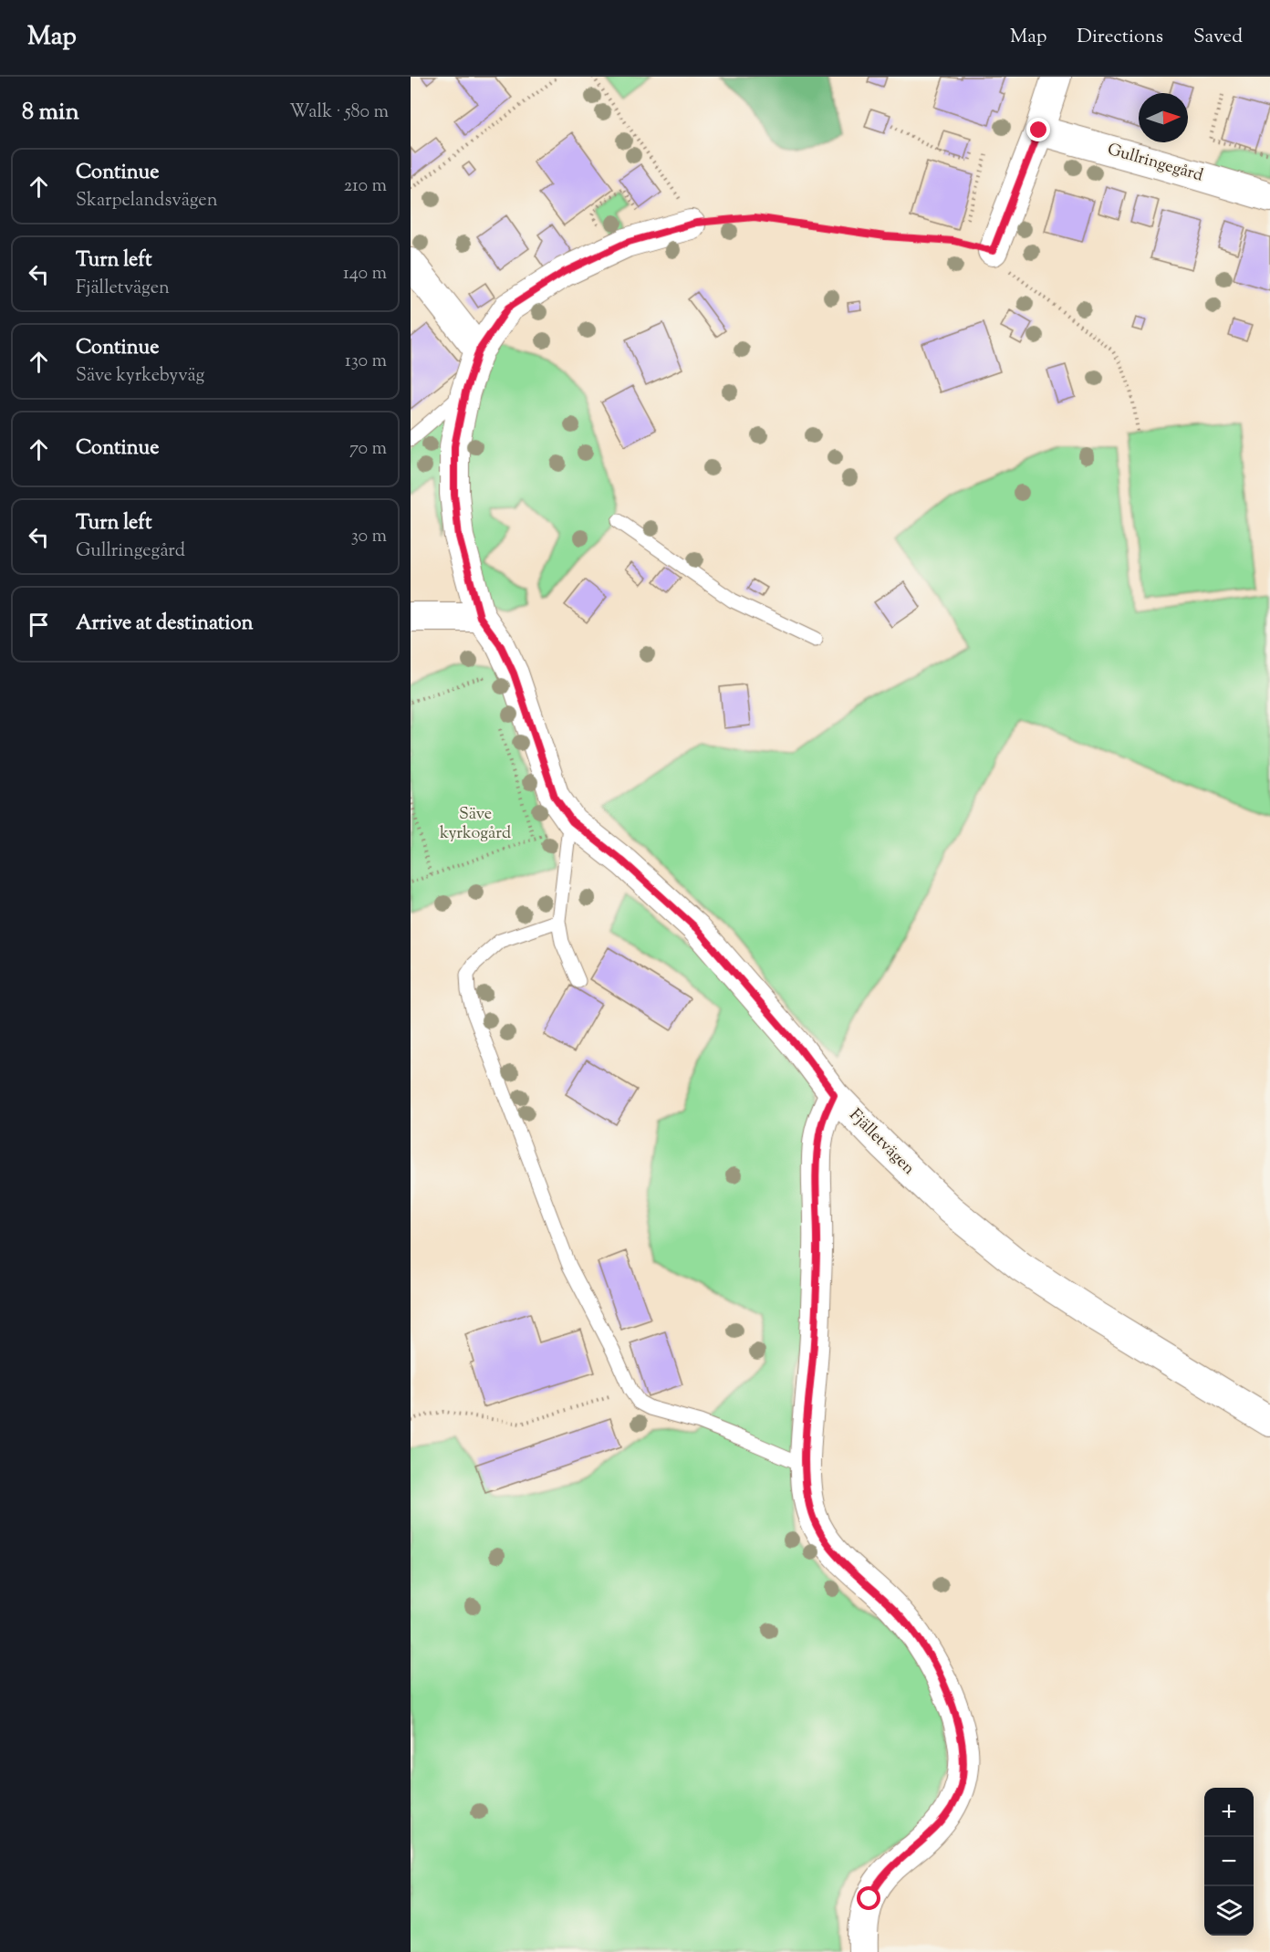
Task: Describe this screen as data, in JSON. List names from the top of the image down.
{
  "streets": {
    "street": ["Gullringegård", "Fjälletvägen"]
  },
  "parks": ["Säve kyrkogård"],
  "north": "right",
  "page": {
    "header": "Map",
    "nav": ["Map", "Directions", "Saved"],
    "heading": ["8 min", "Walk · 580 m"],
    "list": [
      ["Continue", "Skarpelandsvägen", "210 m"],
      ["Turn left", "Fjälletvägen", "140 m"],
      ["Continue", "Säve kyrkebyväg", "130 m"],
      ["Continue", "70 m"],
      ["Turn left", "Gullringegård", "30 m"],
      "Arrive at destination"
    ],
    "map_buttons": ["+", "−"]
  }
}
